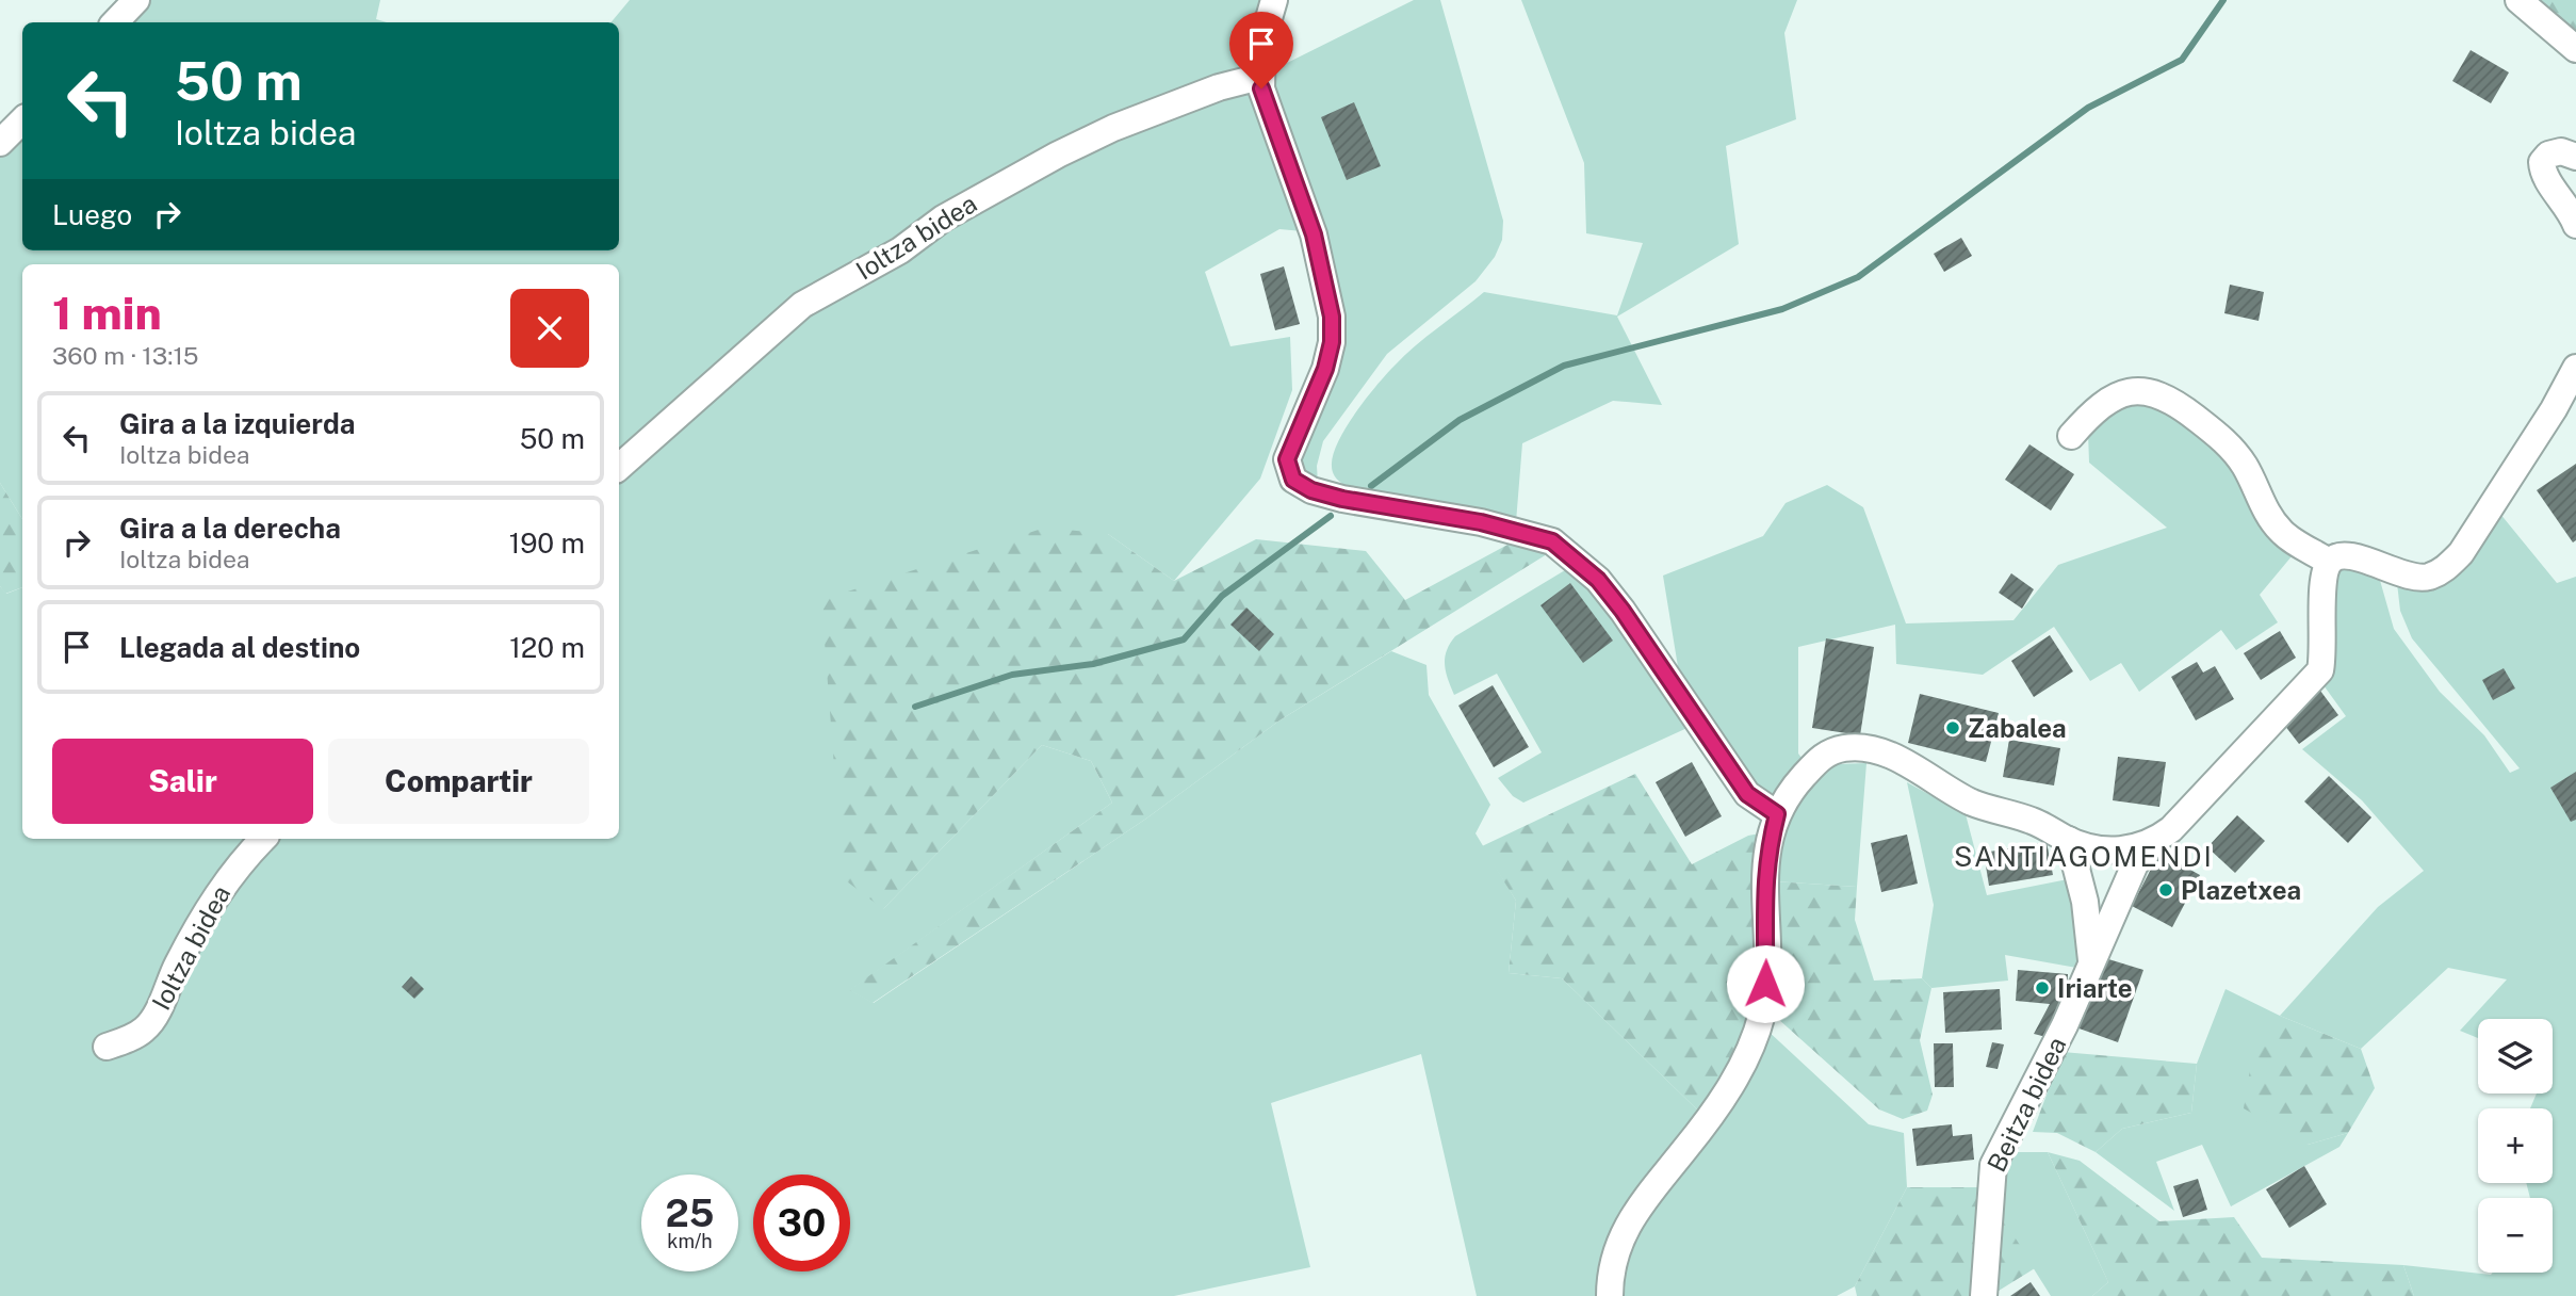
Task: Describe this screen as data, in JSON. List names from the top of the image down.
{
  "streets": {
    "street": ["Ioltza bidea", "Beitza bidea"]
  },
  "districts": ["SANTIAGOMENDI"],
  "places": ["Zabalea", "Plazetxea", "Iriarte"],
  "page": {
    "turn": ["50 m", "Ioltza bidea"],
    "then": "Luego",
    "heading": ["1 min", "360 m · 13:15"],
    "list": [
      {
        "name": "Gira a la izquierda",
        "note": "Ioltza bidea",
        "value": "50 m"
      },
      {
        "name": "Gira a la derecha",
        "note": "Ioltza bidea",
        "value": "190 m"
      },
      {
        "name": "Llegada al destino",
        "value": "120 m"
      }
    ],
    "buttons": ["Salir", "Compartir"],
    "map_buttons": ["+", "−"],
    "speed": "25 km/h",
    "limit": "30"
  }
}
